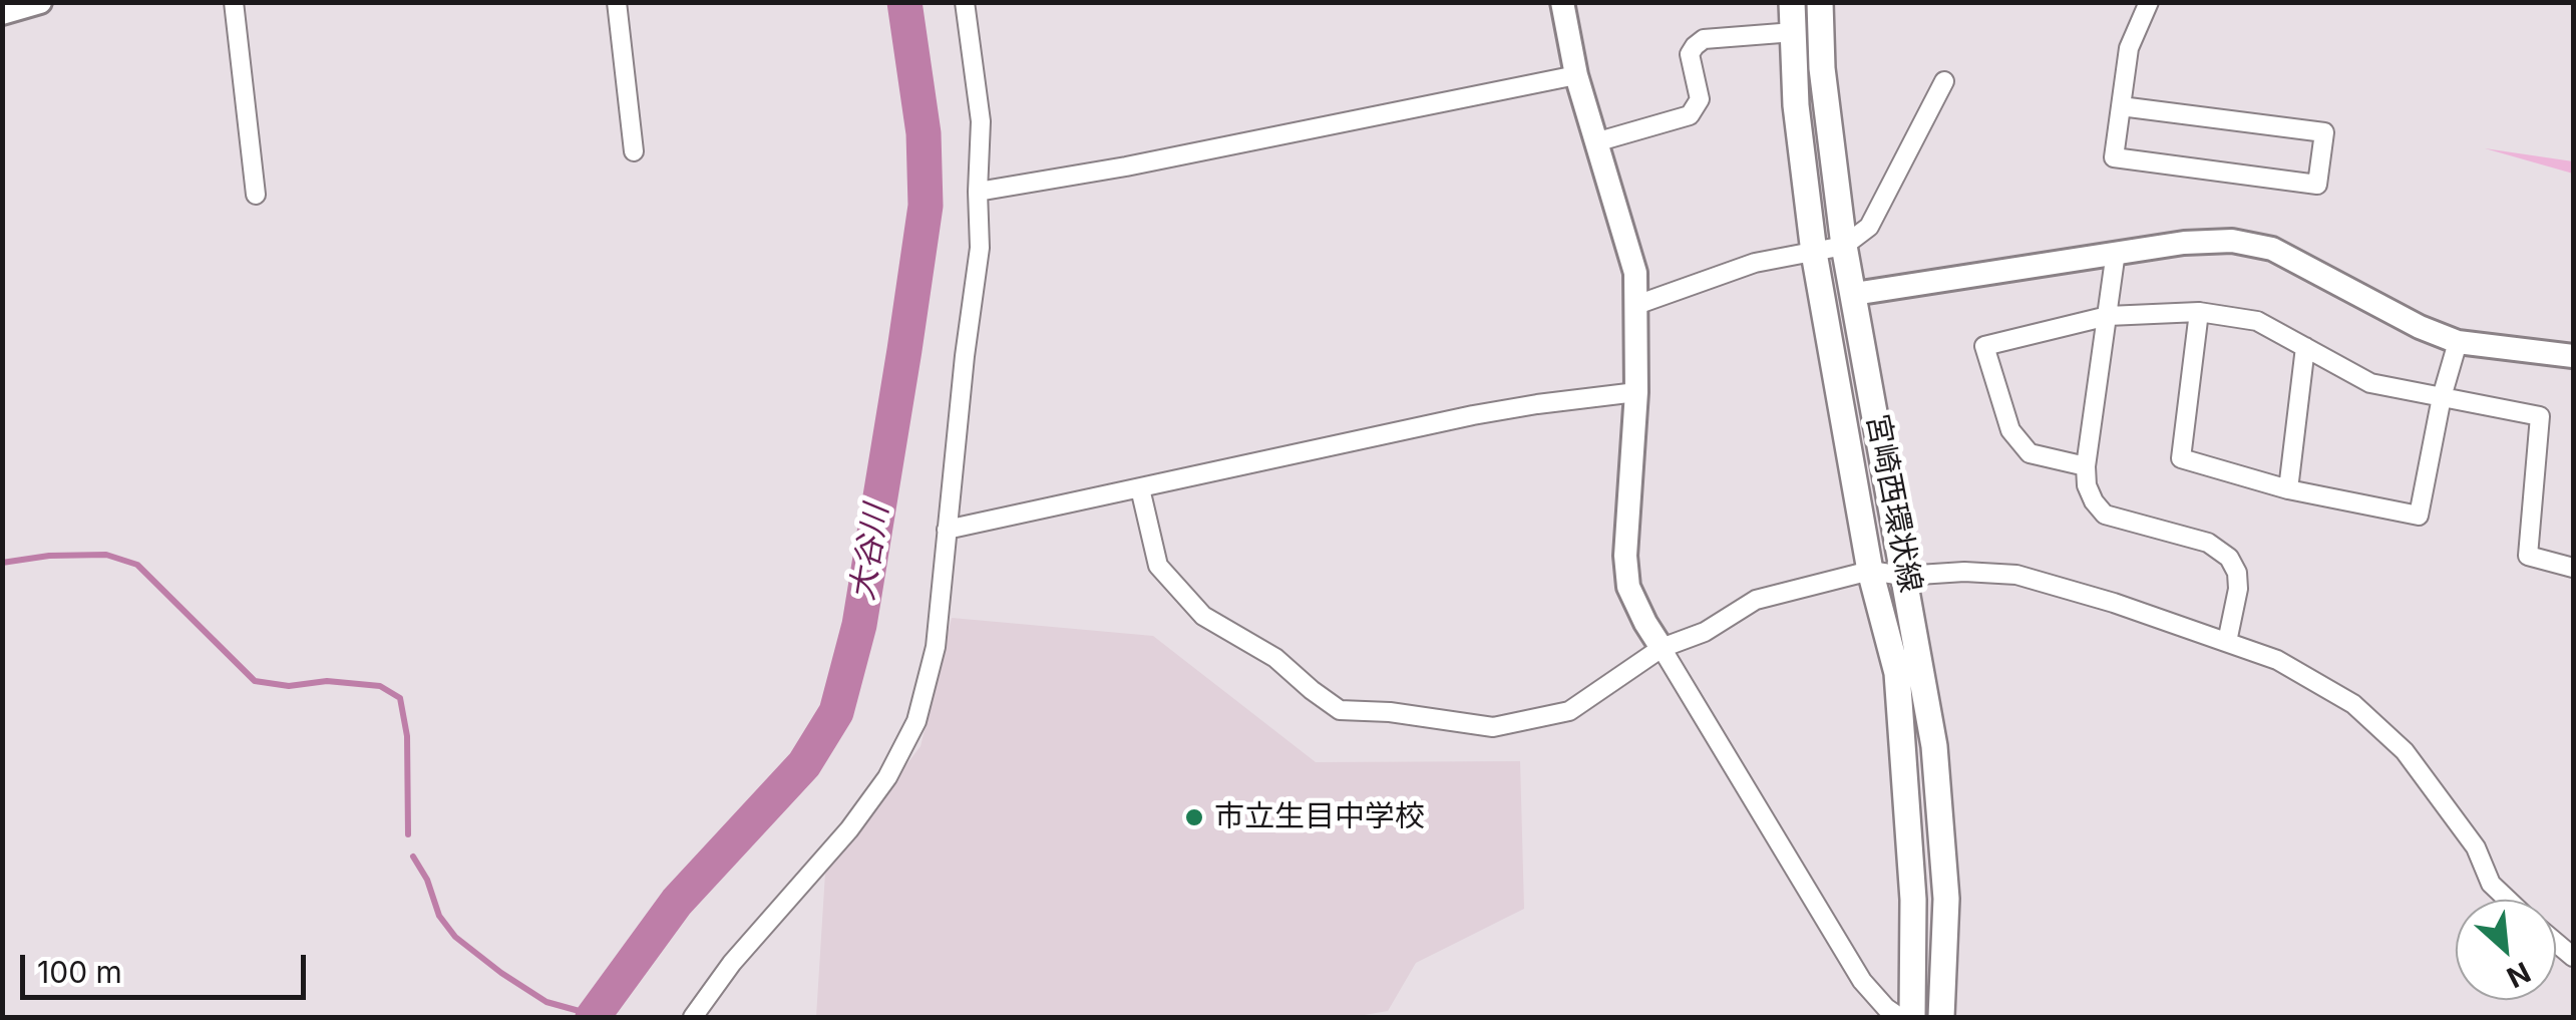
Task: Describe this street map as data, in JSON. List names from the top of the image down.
{
  "streets": {
    "main road": ["宮崎西環状線"]
  },
  "water": ["大谷川"],
  "places": ["市立生目中学校"],
  "scale_bar": "100 m",
  "north": "bottom right"
}
